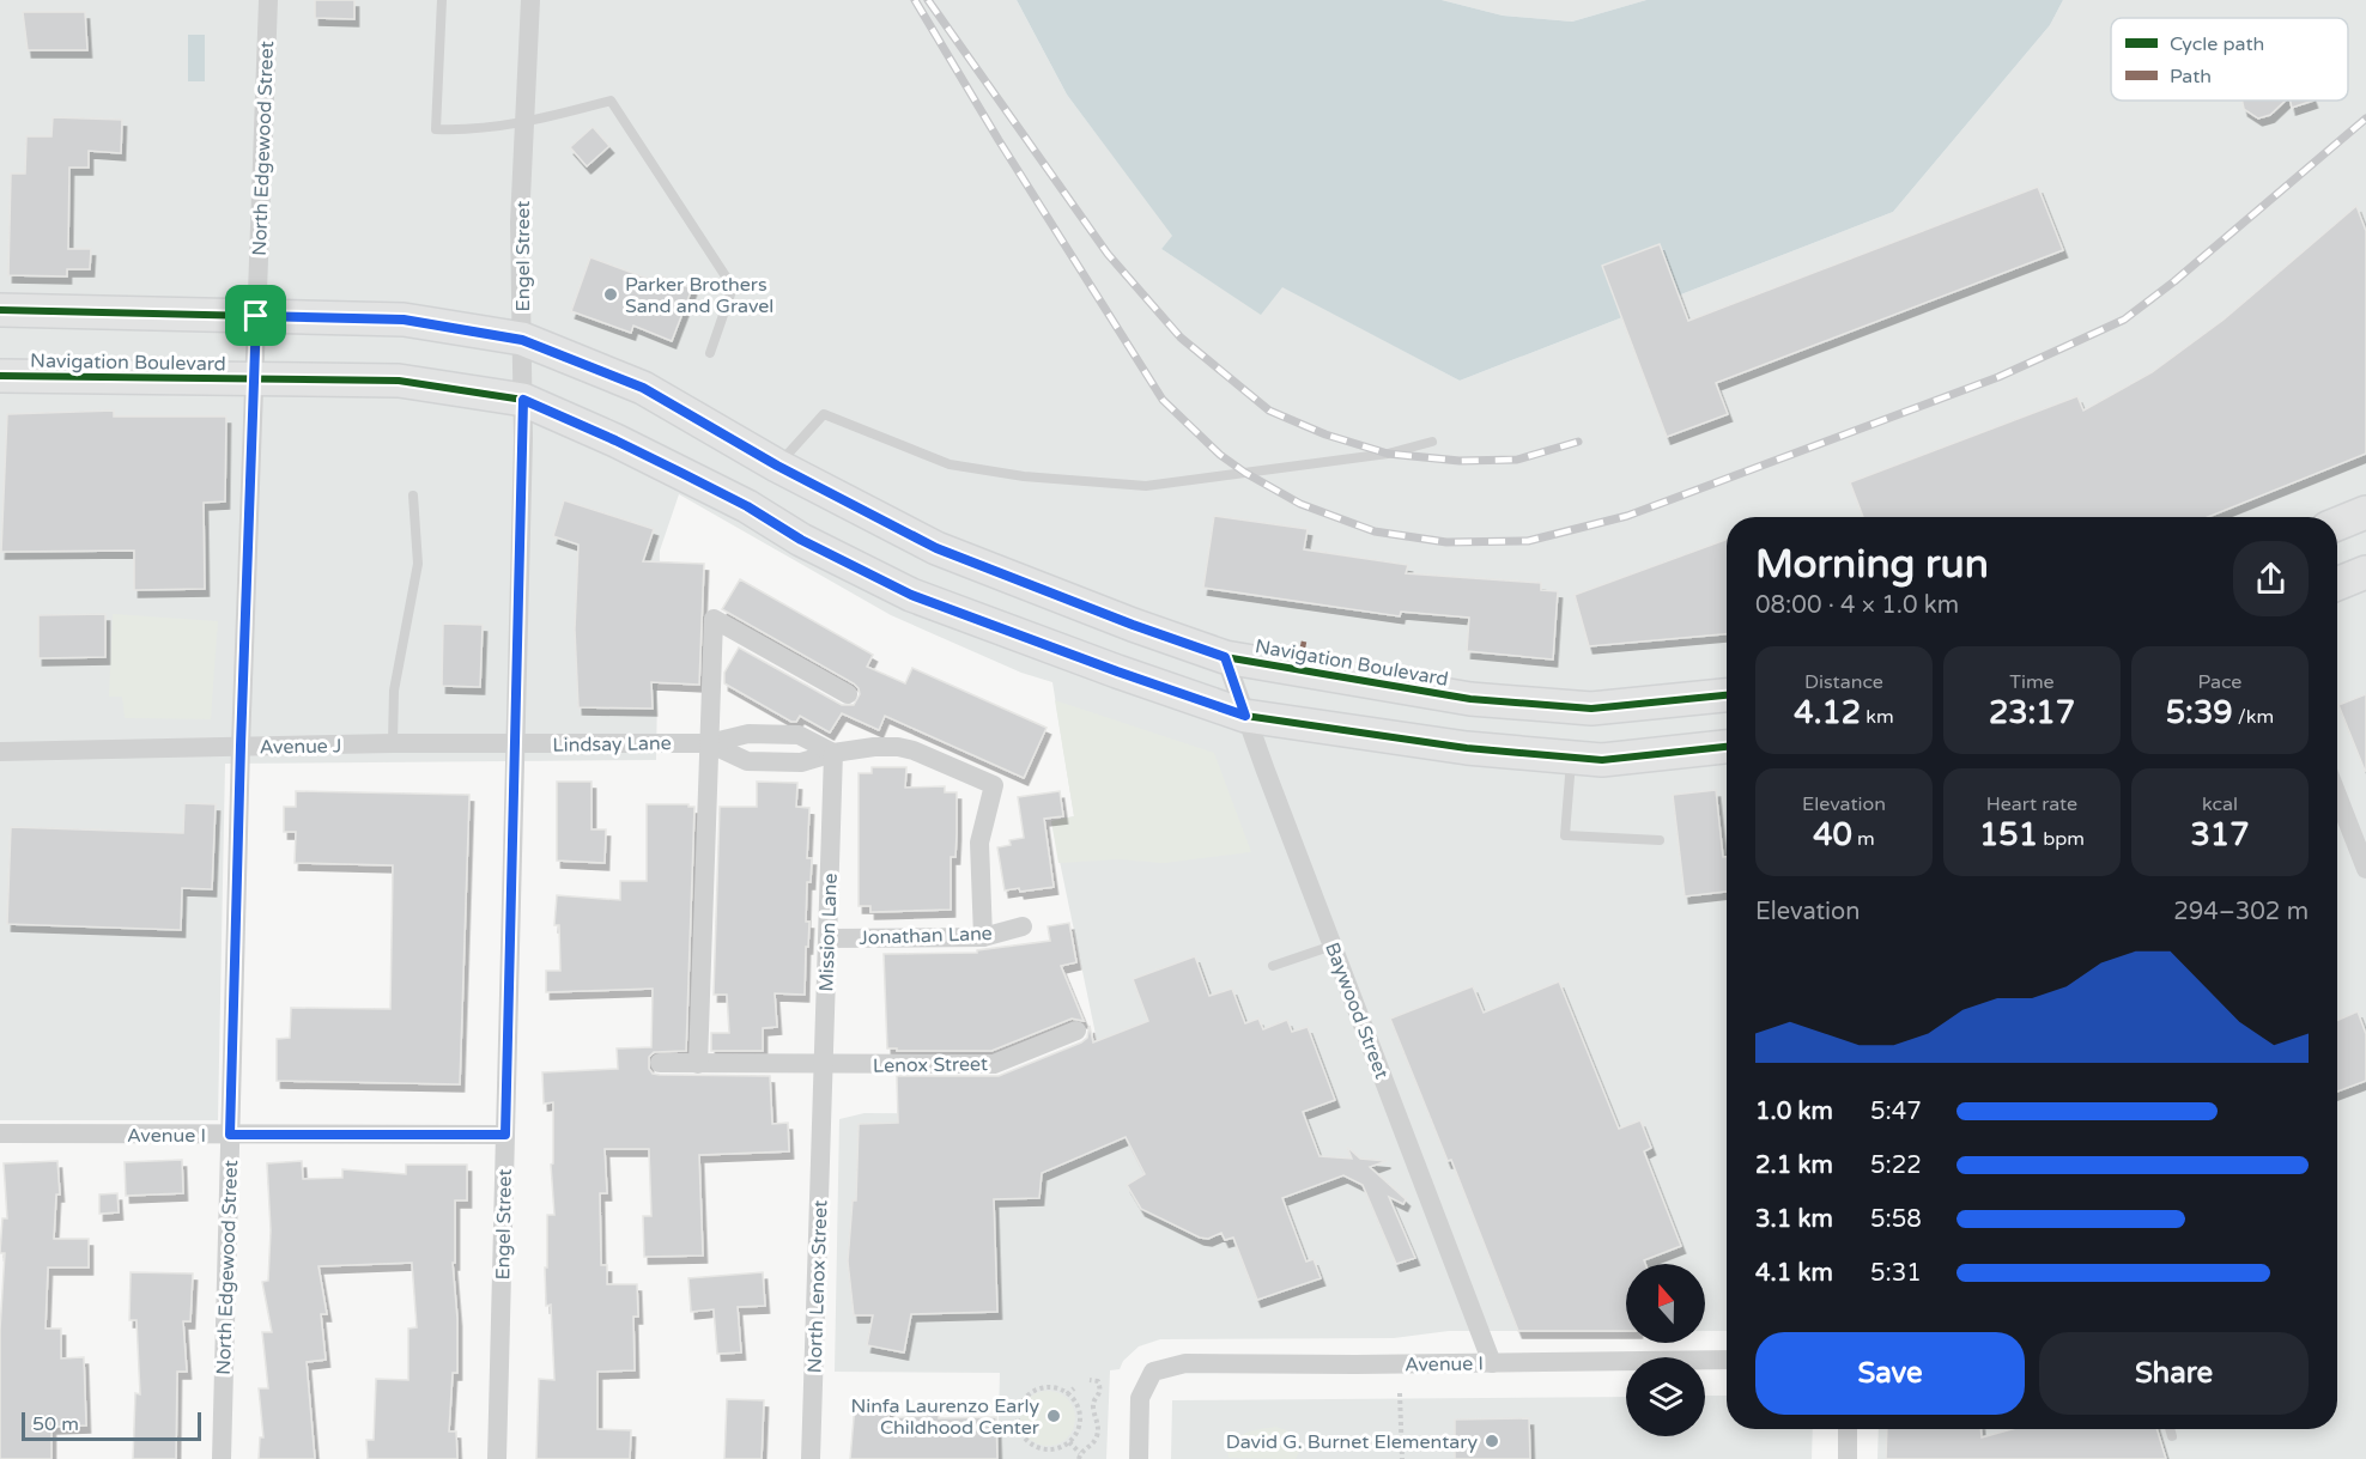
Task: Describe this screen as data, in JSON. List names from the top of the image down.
{
  "streets": {
    "main road": ["Navigation Boulevard"],
    "street": [
      "North Edgewood Street",
      "Engel Street",
      "Lindsay Lane",
      "Avenue J",
      "Mission Lane",
      "Jonathan Lane",
      "Baywood Street",
      "Lenox Street",
      "Avenue I",
      "North Lenox Street"
    ]
  },
  "crossings": [
    ["North Edgewood Street", "Navigation Boulevard"],
    ["North Edgewood Street", "Avenue J"],
    ["North Edgewood Street", "Avenue I"],
    ["Engel Street", "Navigation Boulevard"],
    ["Engel Street", "Lindsay Lane"],
    ["Engel Street", "Avenue J"],
    ["Engel Street", "Avenue I"],
    ["Navigation Boulevard", "Baywood Street"],
    ["Lindsay Lane", "Avenue J"],
    ["Lindsay Lane", "Mission Lane"],
    ["Lindsay Lane", "Jonathan Lane"],
    ["Mission Lane", "Jonathan Lane"],
    ["Mission Lane", "Lenox Street"],
    ["Mission Lane", "North Lenox Street"],
    ["Baywood Street", "Avenue I"]
  ],
  "places": ["Parker Brothers Sand and Gravel", "Ninfa Laurenzo Early Childhood Center", "David G. Burnet Elementary"],
  "legend": ["Cycle path", "Path"],
  "scale_bar": "50 m",
  "north": "top",
  "page": {
    "heading": ["Morning run", "08:00 · 4 × 1.0 km"],
    "stats": [
      ["Distance", "4.12 km"],
      ["Time", "23:17"],
      ["Pace", "5:39 /km"],
      ["Elevation", "40 m"],
      ["Heart rate", "151 bpm"],
      ["kcal", "317"]
    ],
    "chart": ["Elevation", "294–302 m"],
    "list": [
      {
        "name": "1.0 km",
        "note": "5:47"
      },
      {
        "name": "2.1 km",
        "note": "5:22"
      },
      {
        "name": "3.1 km",
        "note": "5:58"
      },
      {
        "name": "4.1 km",
        "note": "5:31"
      }
    ],
    "buttons": ["Save", "Share"],
    "scale": "50 m"
  }
}
